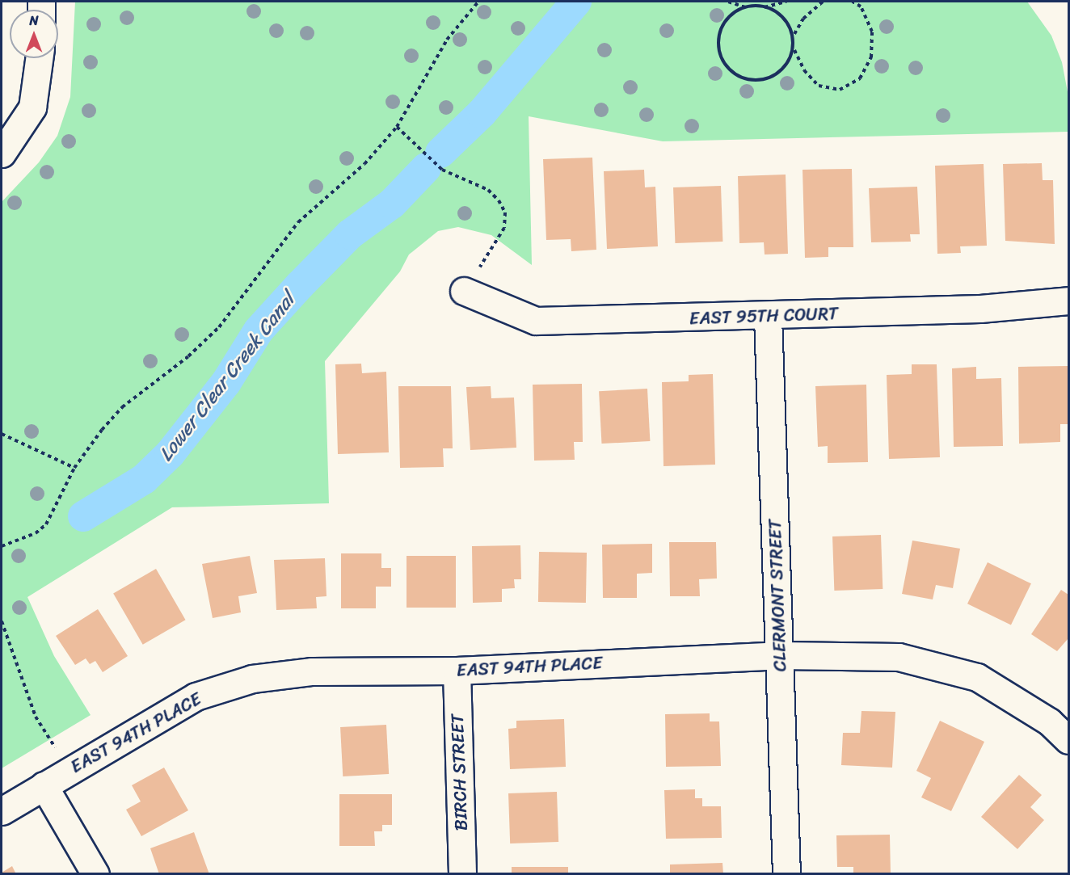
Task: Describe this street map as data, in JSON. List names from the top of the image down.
{
  "streets": {
    "street": [
      "EAST 95TH COURT",
      "CLERMONT STREET",
      "EAST 94TH PLACE",
      "BIRCH STREET"
    ]
  },
  "crossings": [
    ["EAST 95TH COURT", "CLERMONT STREET"],
    ["CLERMONT STREET", "EAST 94TH PLACE"],
    ["EAST 94TH PLACE", "BIRCH STREET"]
  ],
  "water": ["Lower Clear Creek Canal"],
  "north": "top"
}
